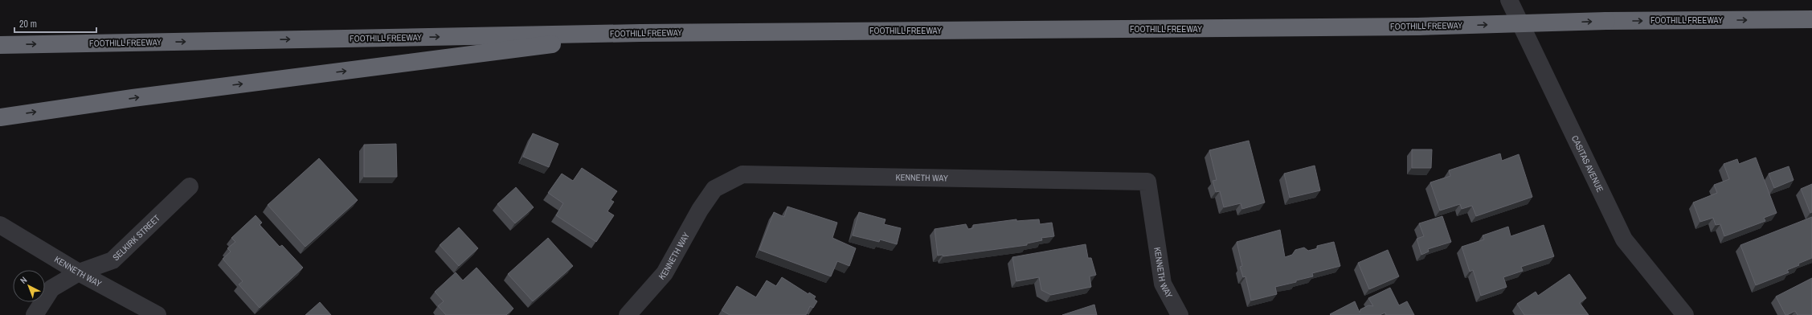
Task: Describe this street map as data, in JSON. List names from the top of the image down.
{
  "streets": {
    "highway": ["FOOTHILL FREEWAY"],
    "street": ["CASITAS AVENUE", "KENNETH WAY", "SELKIRK STREET"]
  },
  "crossings": [
    ["KENNETH WAY", "SELKIRK STREET"]
  ],
  "scale_bar": "20 m",
  "north": "top left"
}
